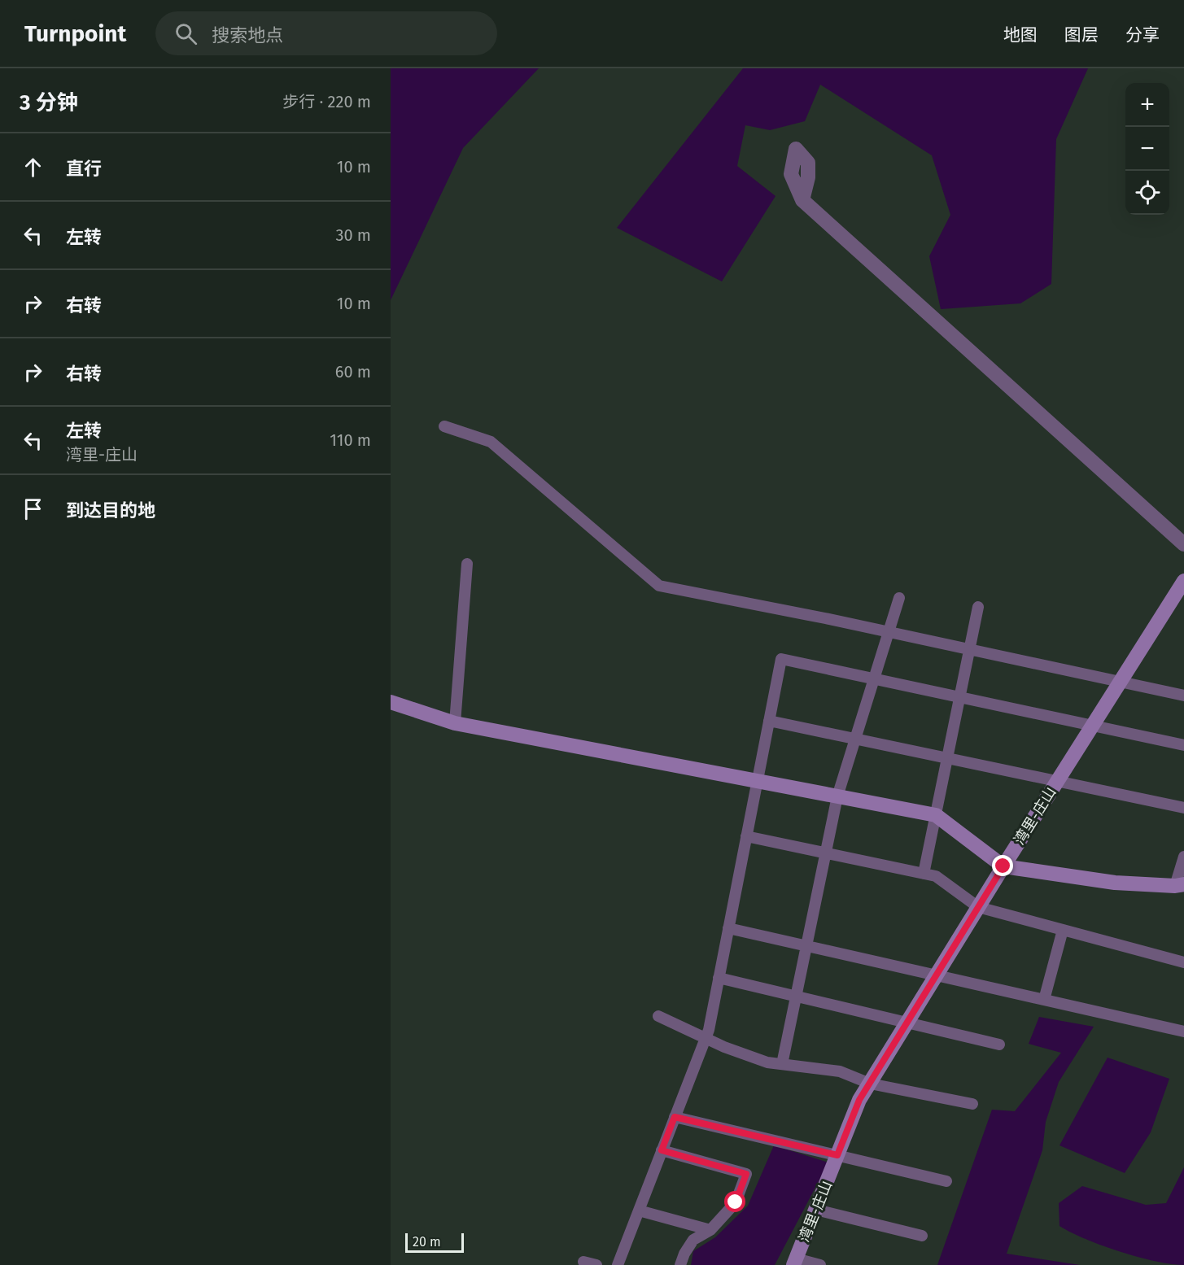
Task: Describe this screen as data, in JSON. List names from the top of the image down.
{
  "streets": {
    "street": ["湾里-庄山"]
  },
  "scale_bar": "20 m",
  "page": {
    "header": "Turnpoint",
    "search": "搜索地点",
    "nav": ["地图", "图层", "分享"],
    "heading": ["3 分钟", "步行 · 220 m"],
    "map_buttons": ["+", "−"],
    "list": [
      ["直行", "10 m"],
      ["左转", "30 m"],
      ["右转", "10 m"],
      ["右转", "60 m"],
      ["左转", "湾里-庄山", "110 m"],
      "到达目的地"
    ],
    "scale": "20 m"
  }
}
